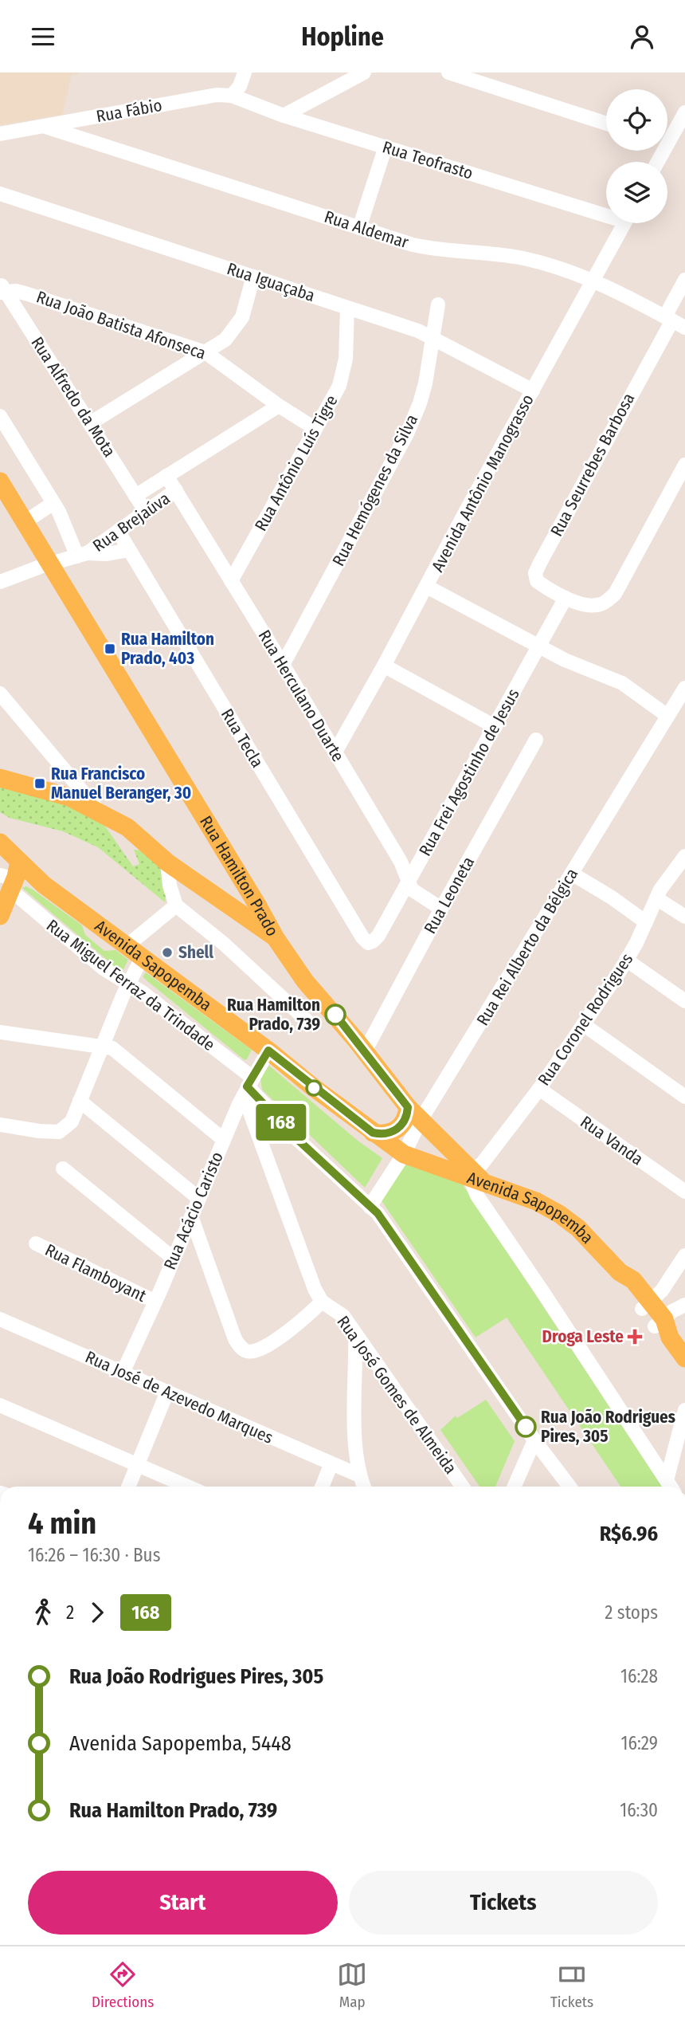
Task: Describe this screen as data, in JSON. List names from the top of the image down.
{
  "streets": {
    "main road": ["Rua Hamilton Prado", "Avenida Sapopemba"],
    "street": [
      "Rua Fábio",
      "Rua Teofrasto",
      "Rua Aldemar",
      "Rua Iguaçaba",
      "Rua João Batista Afonseca",
      "Rua Alfredo da Mota",
      "Rua Antônio Luís Tigre",
      "Rua Seurrebes Barbosa",
      "Avenida Antônio Manograsso",
      "Rua Hemógenes da Silva",
      "Rua Brejaúva",
      "Rua Herculano Duarte",
      "Rua Tecla",
      "Rua Frei Agostinho de Jesus",
      "Rua Leoneta",
      "Rua Rei Alberto da Bélgica",
      "Rua Miguel Ferraz da Trindade",
      "Rua Coronel Rodrigues",
      "Rua Vanda",
      "Rua Acácio Caristo",
      "Rua Flamboyant",
      "Rua José Gomes de Almeida",
      "Rua José de Azevedo Marques"
    ]
  },
  "crossings": [
    ["Rua Fábio", "Rua Teofrasto"],
    ["Rua Fábio", "Rua Aldemar"],
    ["Rua Aldemar", "Rua Seurrebes Barbosa"],
    ["Rua Aldemar", "Avenida Antônio Manograsso"],
    ["Rua Iguaçaba", "Rua Antônio Luís Tigre"],
    ["Rua Iguaçaba", "Avenida Antônio Manograsso"],
    ["Rua Iguaçaba", "Rua Hemógenes da Silva"],
    ["Rua João Batista Afonseca", "Rua Alfredo da Mota"],
    ["Rua João Batista Afonseca", "Rua Antônio Luís Tigre"],
    ["Rua Alfredo da Mota", "Rua Brejaúva"],
    ["Rua Antônio Luís Tigre", "Rua Herculano Duarte"],
    ["Rua Seurrebes Barbosa", "Rua Frei Agostinho de Jesus"],
    ["Avenida Antônio Manograsso", "Rua Herculano Duarte"],
    ["Rua Hemógenes da Silva", "Rua Herculano Duarte"],
    ["Rua Brejaúva", "Rua Herculano Duarte"],
    ["Rua Brejaúva", "Rua Tecla"],
    ["Rua Brejaúva", "Rua Hamilton Prado"],
    ["Rua Herculano Duarte", "Rua Frei Agostinho de Jesus"],
    ["Rua Herculano Duarte", "Rua Leoneta"],
    ["Rua Tecla", "Rua Frei Agostinho de Jesus"],
    ["Rua Hamilton Prado", "Rua Leoneta"],
    ["Rua Hamilton Prado", "Rua Rei Alberto da Bélgica"],
    ["Rua Hamilton Prado", "Avenida Sapopemba"],
    ["Rua Hamilton Prado", "Rua Coronel Rodrigues"],
    ["Rua Rei Alberto da Bélgica", "Avenida Sapopemba"],
    ["Rua Rei Alberto da Bélgica", "Rua Miguel Ferraz da Trindade"],
    ["Avenida Sapopemba", "Rua Miguel Ferraz da Trindade"],
    ["Avenida Sapopemba", "Rua Coronel Rodrigues"],
    ["Avenida Sapopemba", "Rua Acácio Caristo"],
    ["Rua Miguel Ferraz da Trindade", "Rua Acácio Caristo"],
    ["Rua Coronel Rodrigues", "Rua Vanda"],
    ["Rua Acácio Caristo", "Rua Flamboyant"],
    ["Rua Acácio Caristo", "Rua José de Azevedo Marques"]
  ],
  "places": {
    "transit": ["Rua Hamilton Prado, 403", "Rua Francisco Manuel Beranger, 30"],
    "other": ["Shell", "Rua Hamilton Prado, 739", "Rua João Rodrigues Pires, 305"],
    "health": ["Droga Leste"]
  },
  "lines": ["bus line 168"],
  "page": {
    "header": "Hopline",
    "on_map": "168",
    "heading": ["4 min", "16:26 – 16:30 · Bus", "R$6.96"],
    "legs": ["2", "168", "2 stops"],
    "list": [
      {
        "name": "Rua João Rodrigues Pires, 305",
        "value": "16:28"
      },
      {
        "name": "Avenida Sapopemba, 5448",
        "value": "16:29"
      },
      {
        "name": "Rua Hamilton Prado, 739",
        "value": "16:30"
      }
    ],
    "buttons": ["Start", "Tickets"],
    "tabs": ["Directions", "Map", "Tickets"]
  }
}
